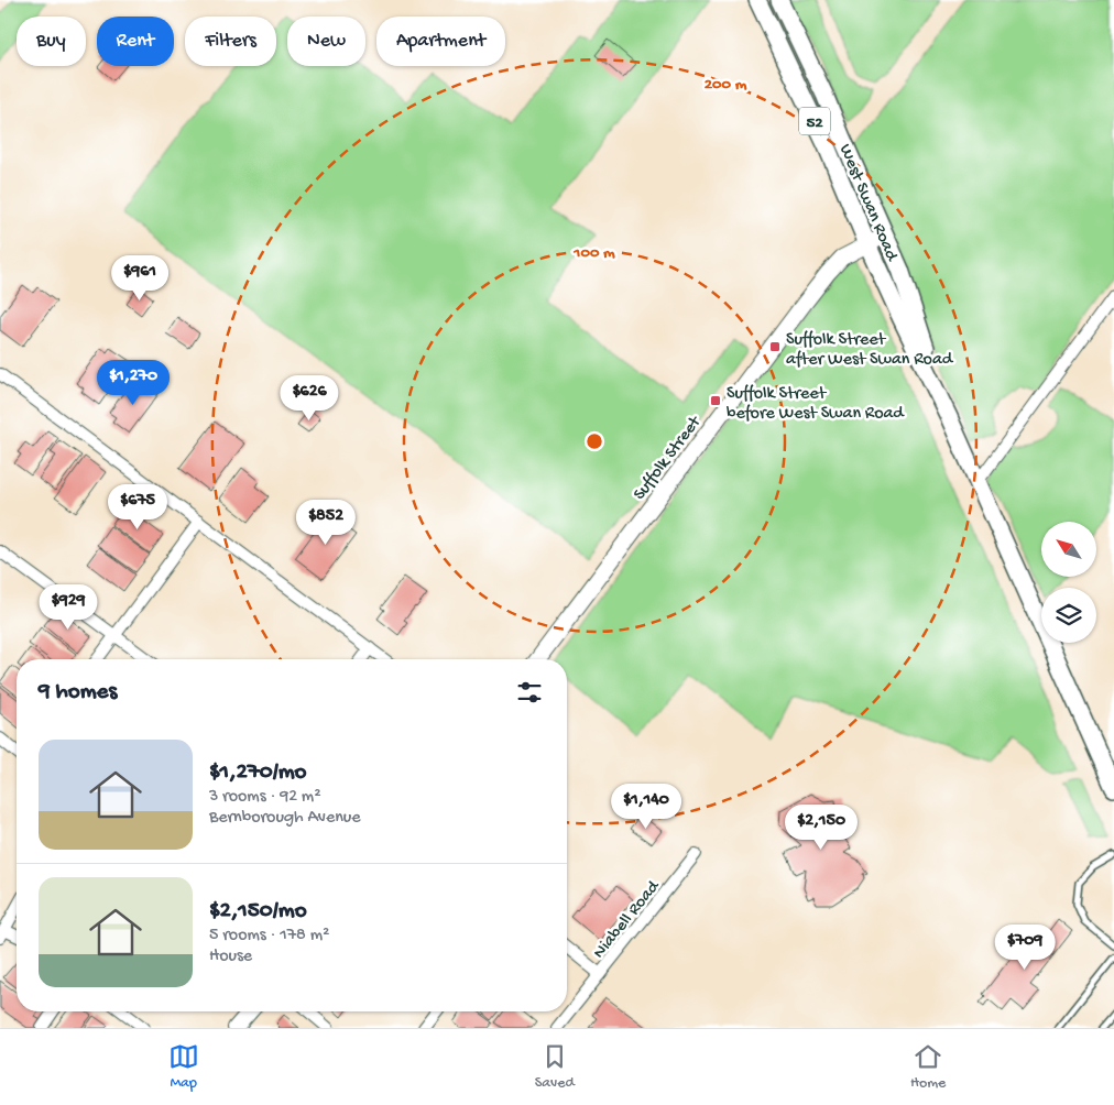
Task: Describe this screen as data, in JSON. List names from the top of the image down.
{
  "streets": {
    "main road": ["52", "West Swan Road"],
    "street": ["Suffolk Street", "Niabell Road"]
  },
  "crossings": [
    ["West Swan Road", "Suffolk Street"]
  ],
  "places": {
    "transit": ["Suffolk Street after West Swan Road", "Suffolk Street before West Swan Road"]
  },
  "north": "top left",
  "page": {
    "chip": [
      "Buy",
      "Rent",
      "Filters",
      "New",
      "Apartment"
    ],
    "price": [
      "$961",
      "$1,270",
      "$626",
      "$675",
      "$852",
      "$929",
      "$1,140",
      "$2,150",
      "$709"
    ],
    "heading": "9 homes",
    "list": [
      {
        "name": "$1,270/mo",
        "note": "3 rooms · 92 m² · Bernborough Avenue"
      },
      {
        "name": "$2,150/mo",
        "note": "5 rooms · 178 m² · House"
      }
    ],
    "tabs": ["Map", "Saved", "Home"]
  },
  "rings": ["200 m", "100 m"]
}
